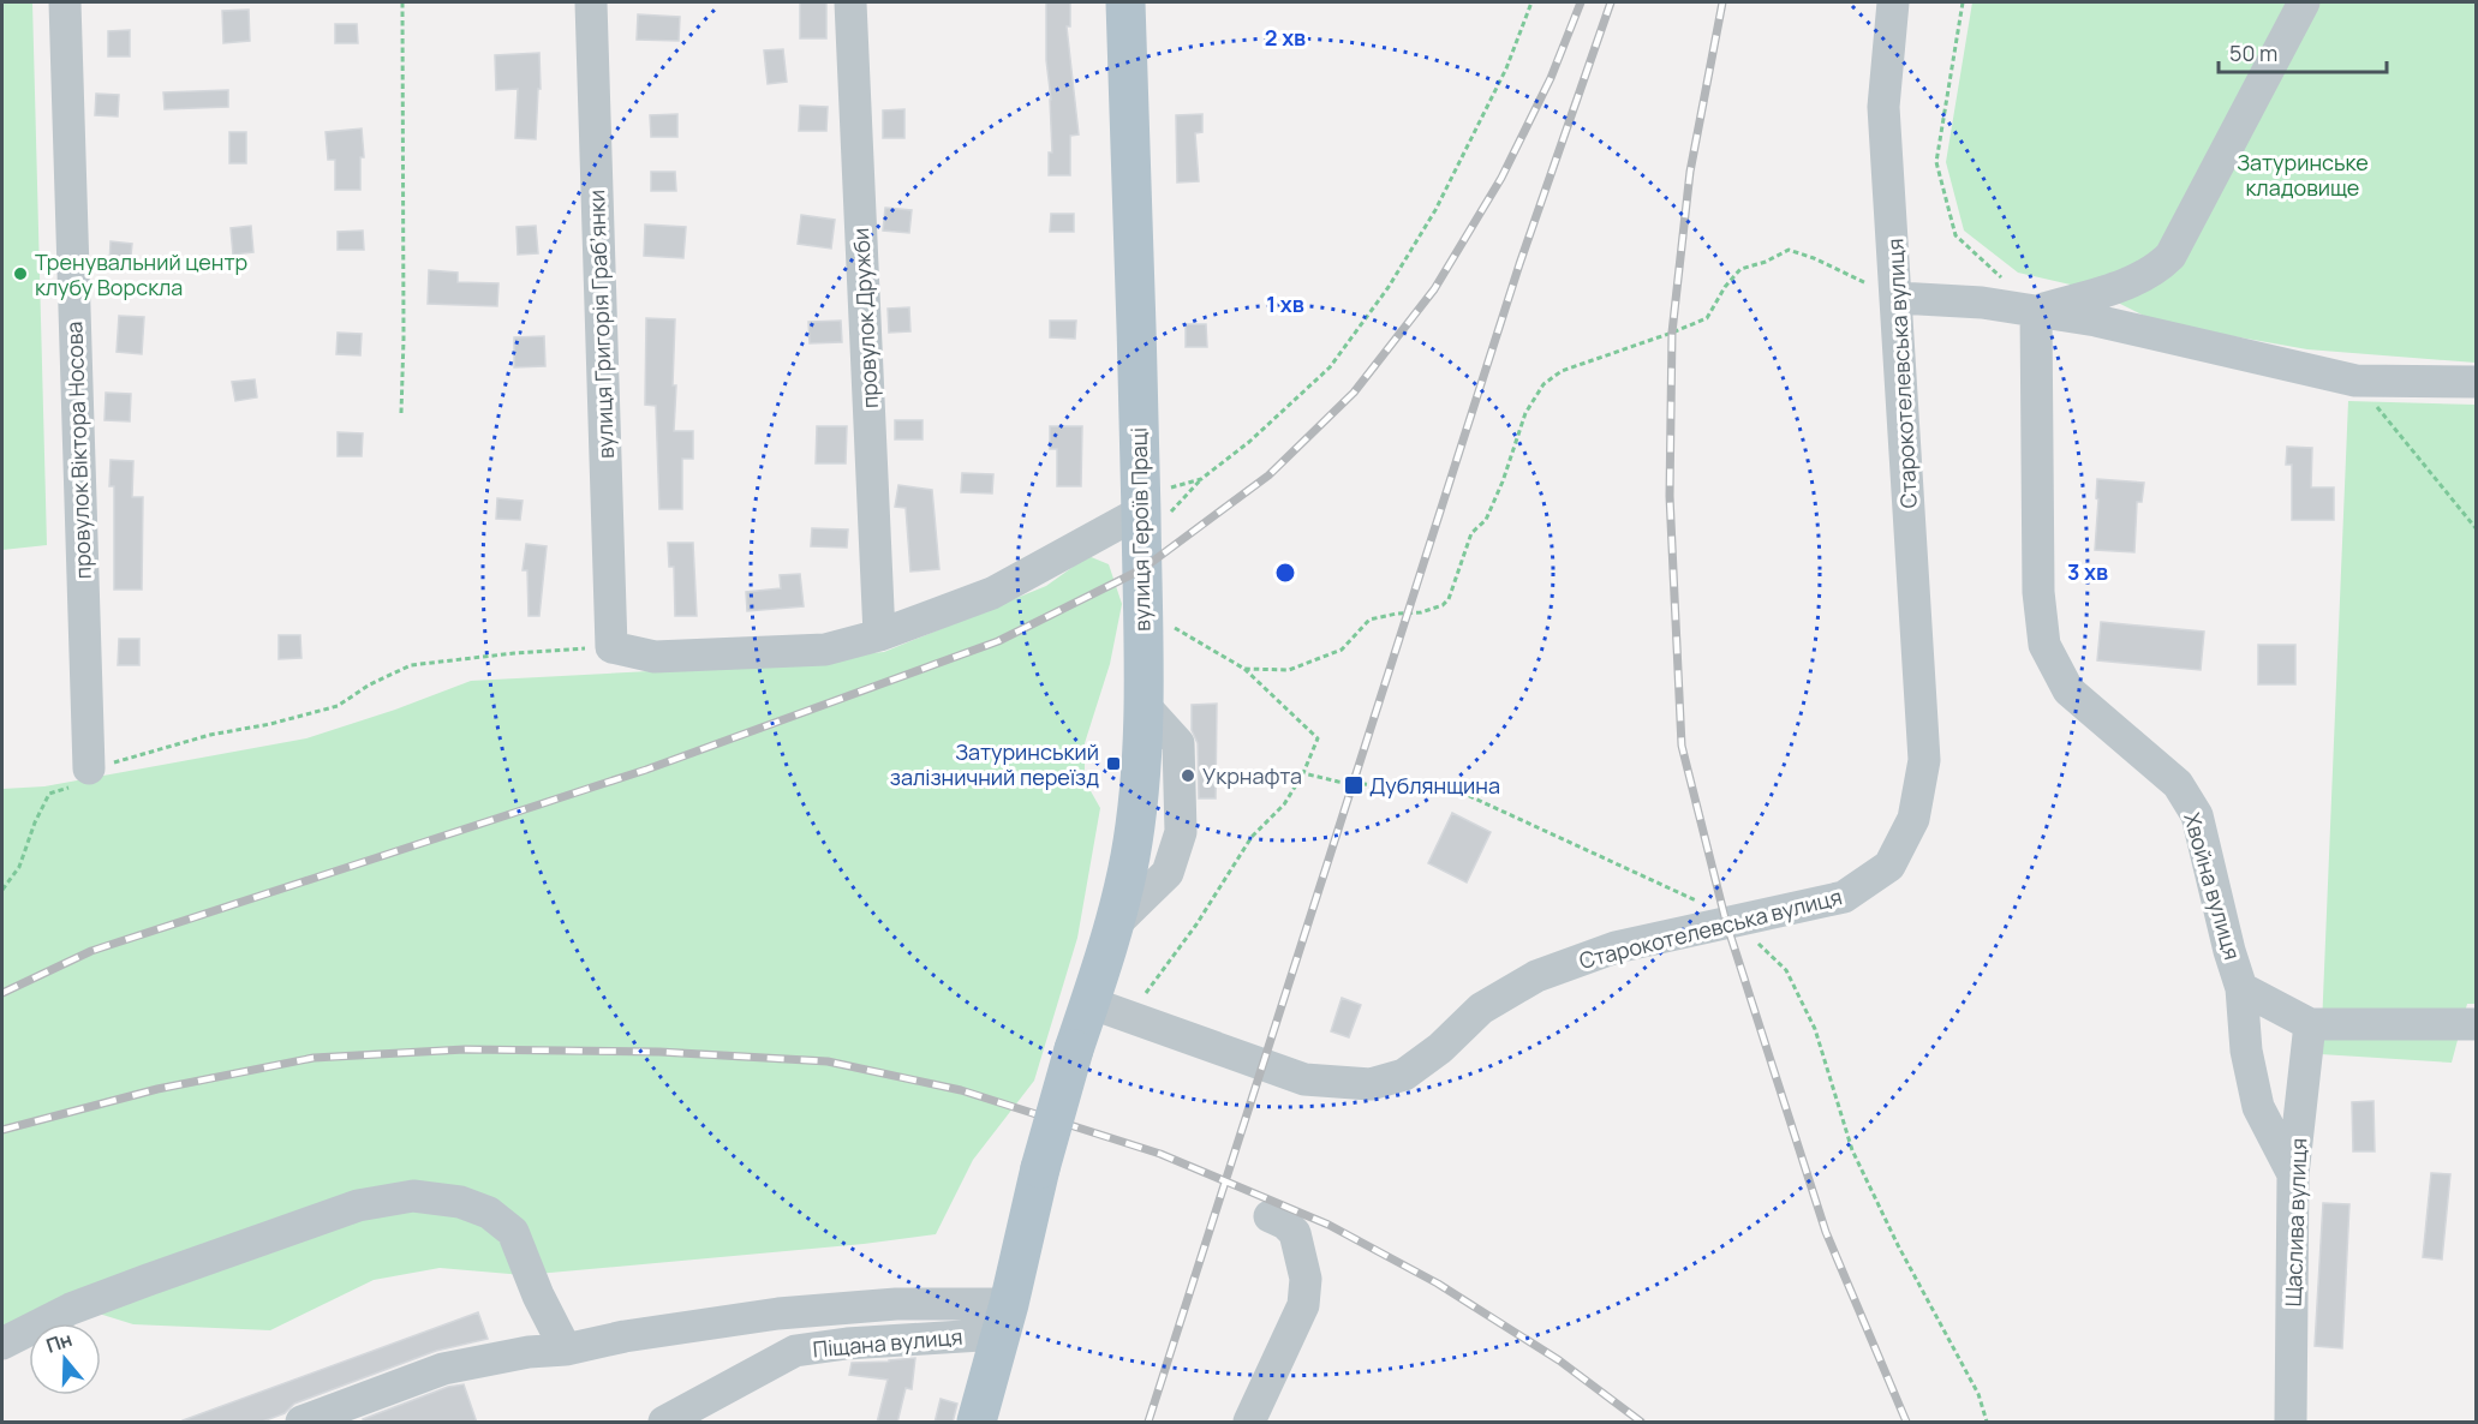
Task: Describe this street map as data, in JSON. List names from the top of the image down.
{
  "streets": {
    "main road": ["вулиця Героїв Праці"],
    "street": [
      "провулок Дружби",
      "вулиця Григорія Грабʼянки",
      "Старокотелевська вулиця",
      "провулок Віктора Носова",
      "Хвойна вулиця",
      "Щаслива вулиця",
      "Піщана вулиця"
    ]
  },
  "crossings": [
    ["Старокотелевська вулиця", "вулиця Героїв Праці"],
    ["вулиця Героїв Праці", "Піщана вулиця"],
    ["Хвойна вулиця", "Щаслива вулиця"]
  ],
  "parks": ["Затуринське кладовище"],
  "places": {
    "other": ["Тренувальний центр клубу Ворскла", "Укрнафта"],
    "transit": ["Затуринський залізничний переїзд", "Дублянщина"]
  },
  "scale_bar": "50 m",
  "north": "top",
  "rings": ["2 хв", "1 хв", "3 хв"]
}
